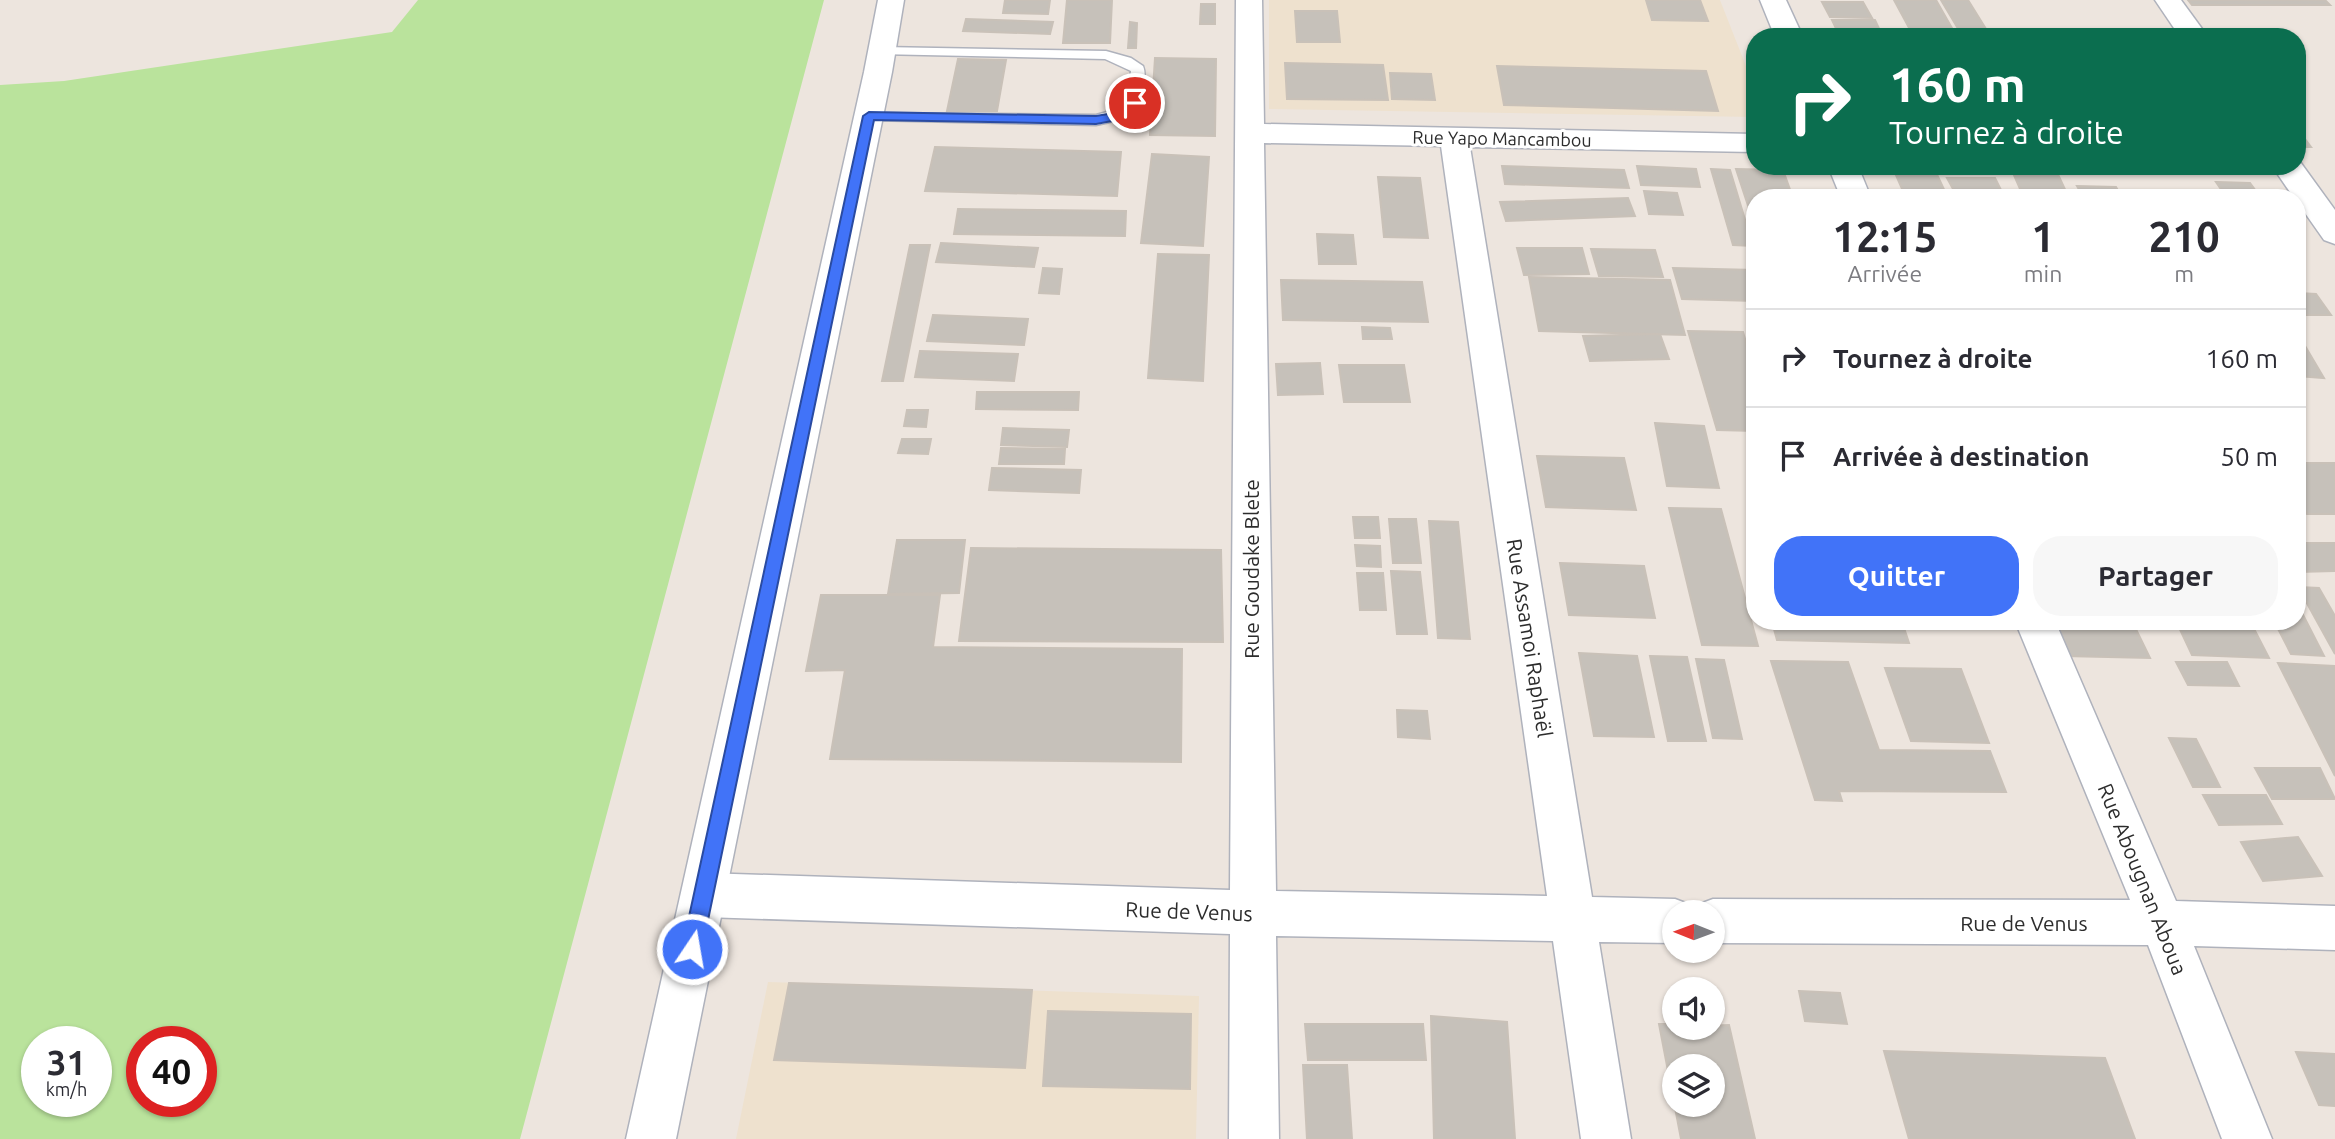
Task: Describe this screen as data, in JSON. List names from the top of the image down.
{
  "streets": {
    "street": [
      "Rue Yapo Mancambou",
      "Rue Goudake Blete",
      "Rue Assamoi Raphaël",
      "Rue Abougnan Aboua",
      "Rue de Venus"
    ]
  },
  "crossings": [
    ["Rue Yapo Mancambou", "Rue Goudake Blete"],
    ["Rue Yapo Mancambou", "Rue Assamoi Raphaël"],
    ["Rue Goudake Blete", "Rue de Venus"],
    ["Rue Assamoi Raphaël", "Rue de Venus"],
    ["Rue Abougnan Aboua", "Rue de Venus"]
  ],
  "north": "left",
  "page": {
    "turn": ["160 m", "Tournez à droite"],
    "eta": [
      "12:15",
      "Arrivée",
      "1",
      "min",
      "210",
      "m"
    ],
    "list": [
      {
        "name": "Tournez à droite",
        "value": "160 m"
      },
      {
        "name": "Arrivée à destination",
        "value": "50 m"
      }
    ],
    "buttons": ["Quitter", "Partager"],
    "speed": "31 km/h",
    "limit": "40"
  }
}
